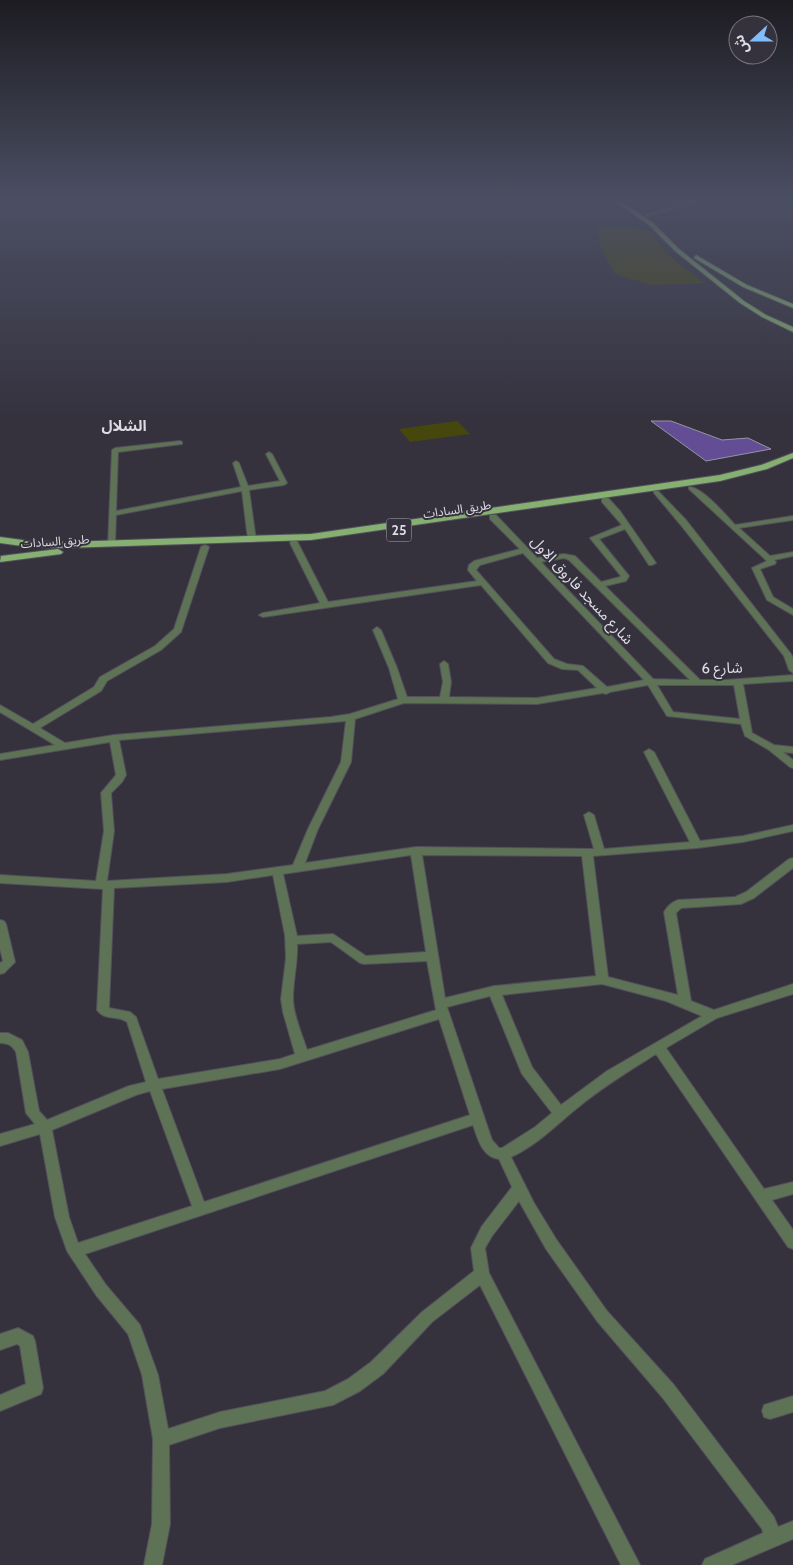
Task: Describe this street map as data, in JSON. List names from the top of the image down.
{
  "streets": {
    "main road": ["طريق السادات", "25"],
    "street": ["شارع مسجد فاروق الاول", "شارع 6"]
  },
  "crossings": [
    ["طريق السادات", "شارع مسجد فاروق الاول"],
    ["شارع مسجد فاروق الاول", "شارع 6"]
  ],
  "districts": ["الشلال"],
  "north": "left"
}
